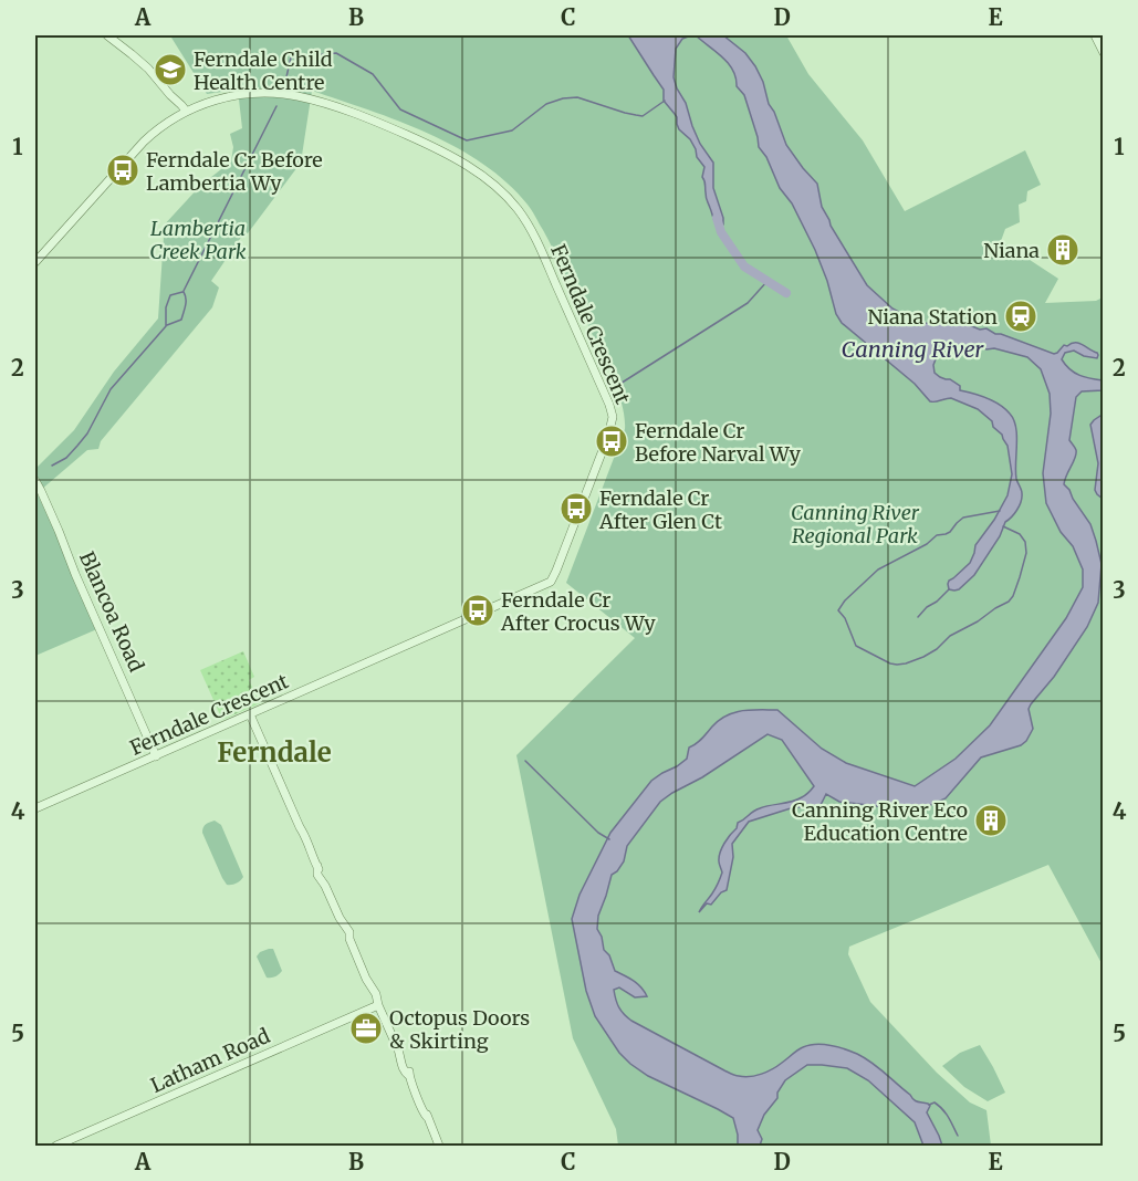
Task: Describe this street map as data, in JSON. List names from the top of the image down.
{
  "streets": {
    "street": ["Ferndale Crescent", "Blancoa Road", "Latham Road"]
  },
  "crossings": [
    ["Ferndale Crescent", "Blancoa Road"]
  ],
  "districts": ["Ferndale"],
  "water": ["Canning River"],
  "parks": ["Lambertia Creek Park", "Canning River Regional Park"],
  "places": {
    "school or university": ["Ferndale Child Health Centre"],
    "bus stop": [
      "Ferndale Cr Before Lambertia Wy",
      "Ferndale Cr Before Narval Wy",
      "Ferndale Cr After Glen Ct",
      "Ferndale Cr After Crocus Wy"
    ],
    "building": ["Niana", "Canning River Eco Education Centre"],
    "station": ["Niana Station"],
    "office": ["Octopus Doors & Skirting"]
  },
  "grid": {
    "columns": [
      "A",
      "B",
      "C",
      "D",
      "E"
    ],
    "rows": [
      "1",
      "2",
      "3",
      "4",
      "5"
    ]
  }
}
